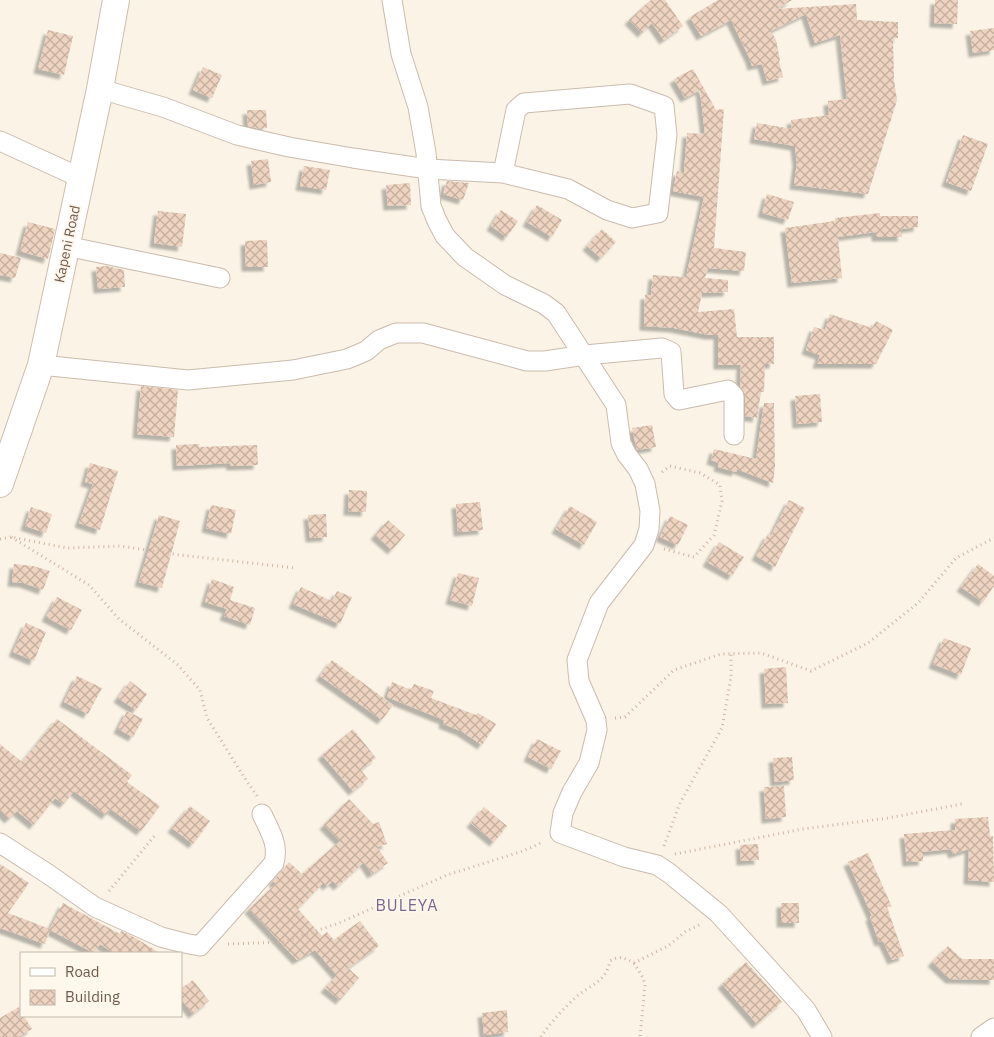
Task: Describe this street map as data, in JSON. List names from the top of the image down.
{
  "streets": {
    "main road": ["Kapeni Road"]
  },
  "districts": ["BULEYA"],
  "legend": ["Road", "Building"]
}
